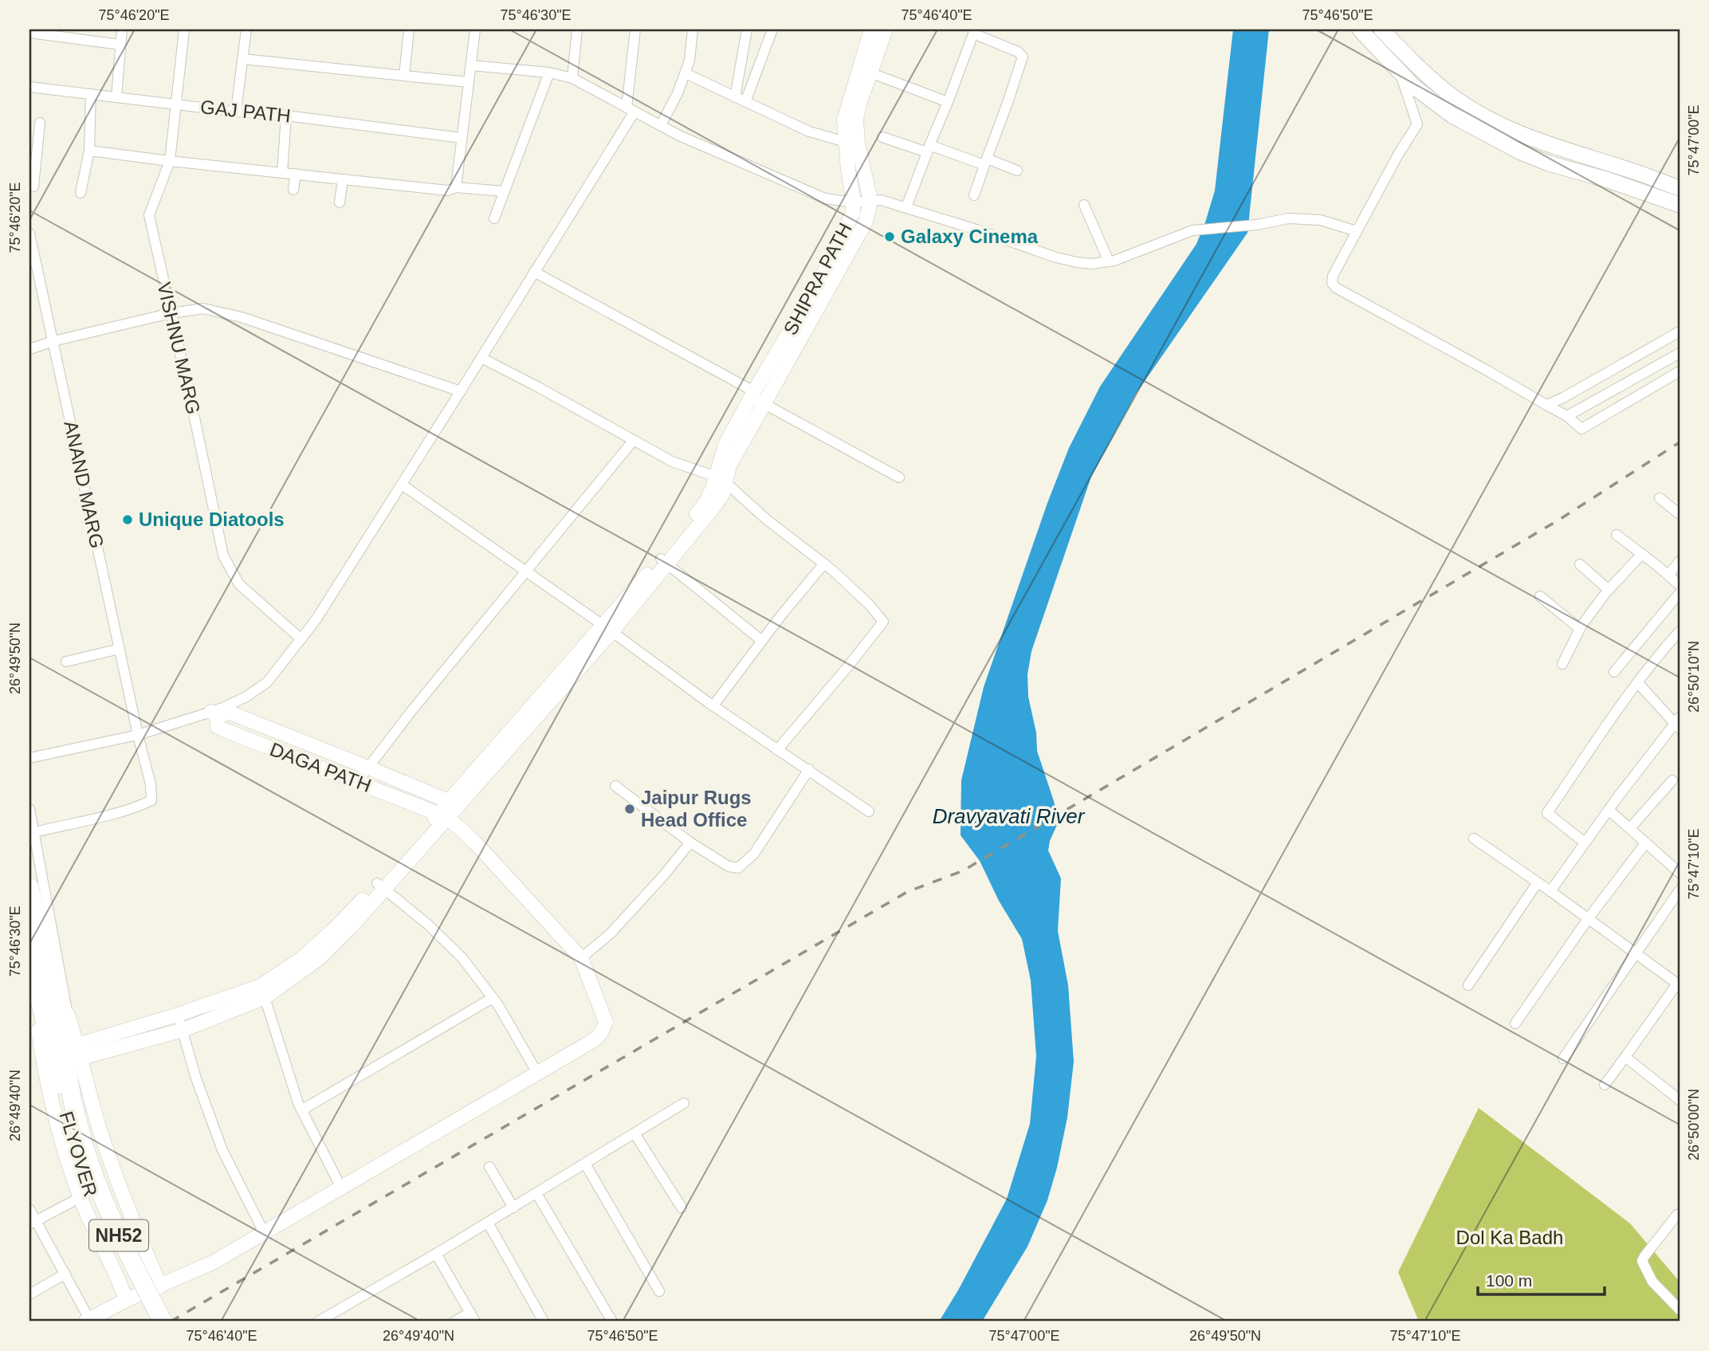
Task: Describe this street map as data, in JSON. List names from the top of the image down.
{
  "streets": {
    "highway": ["FLYOVER", "NH52"],
    "street": [
      "GAJ PATH",
      "SHIPRA PATH",
      "VISHNU MARG",
      "ANAND MARG",
      "DAGA PATH"
    ]
  },
  "crossings": [
    ["GAJ PATH", "VISHNU MARG"],
    ["FLYOVER", "NH52"]
  ],
  "water": ["Dravyavati River"],
  "parks": ["Dol Ka Badh"],
  "places": ["Galaxy Cinema", "Unique Diatools", "Jaipur Rugs Head Office"],
  "scale_bar": "100 m",
  "coordinates": [
    "75°46'20\"E",
    "75°46'30\"E",
    "75°46'40\"E",
    "75°46'50\"E",
    "75°47'00\"E",
    "26°49'50\"N",
    "26°50'10\"N",
    "75°47'10\"E",
    "26°49'40\"N",
    "26°50'00\"N"
  ]
}
